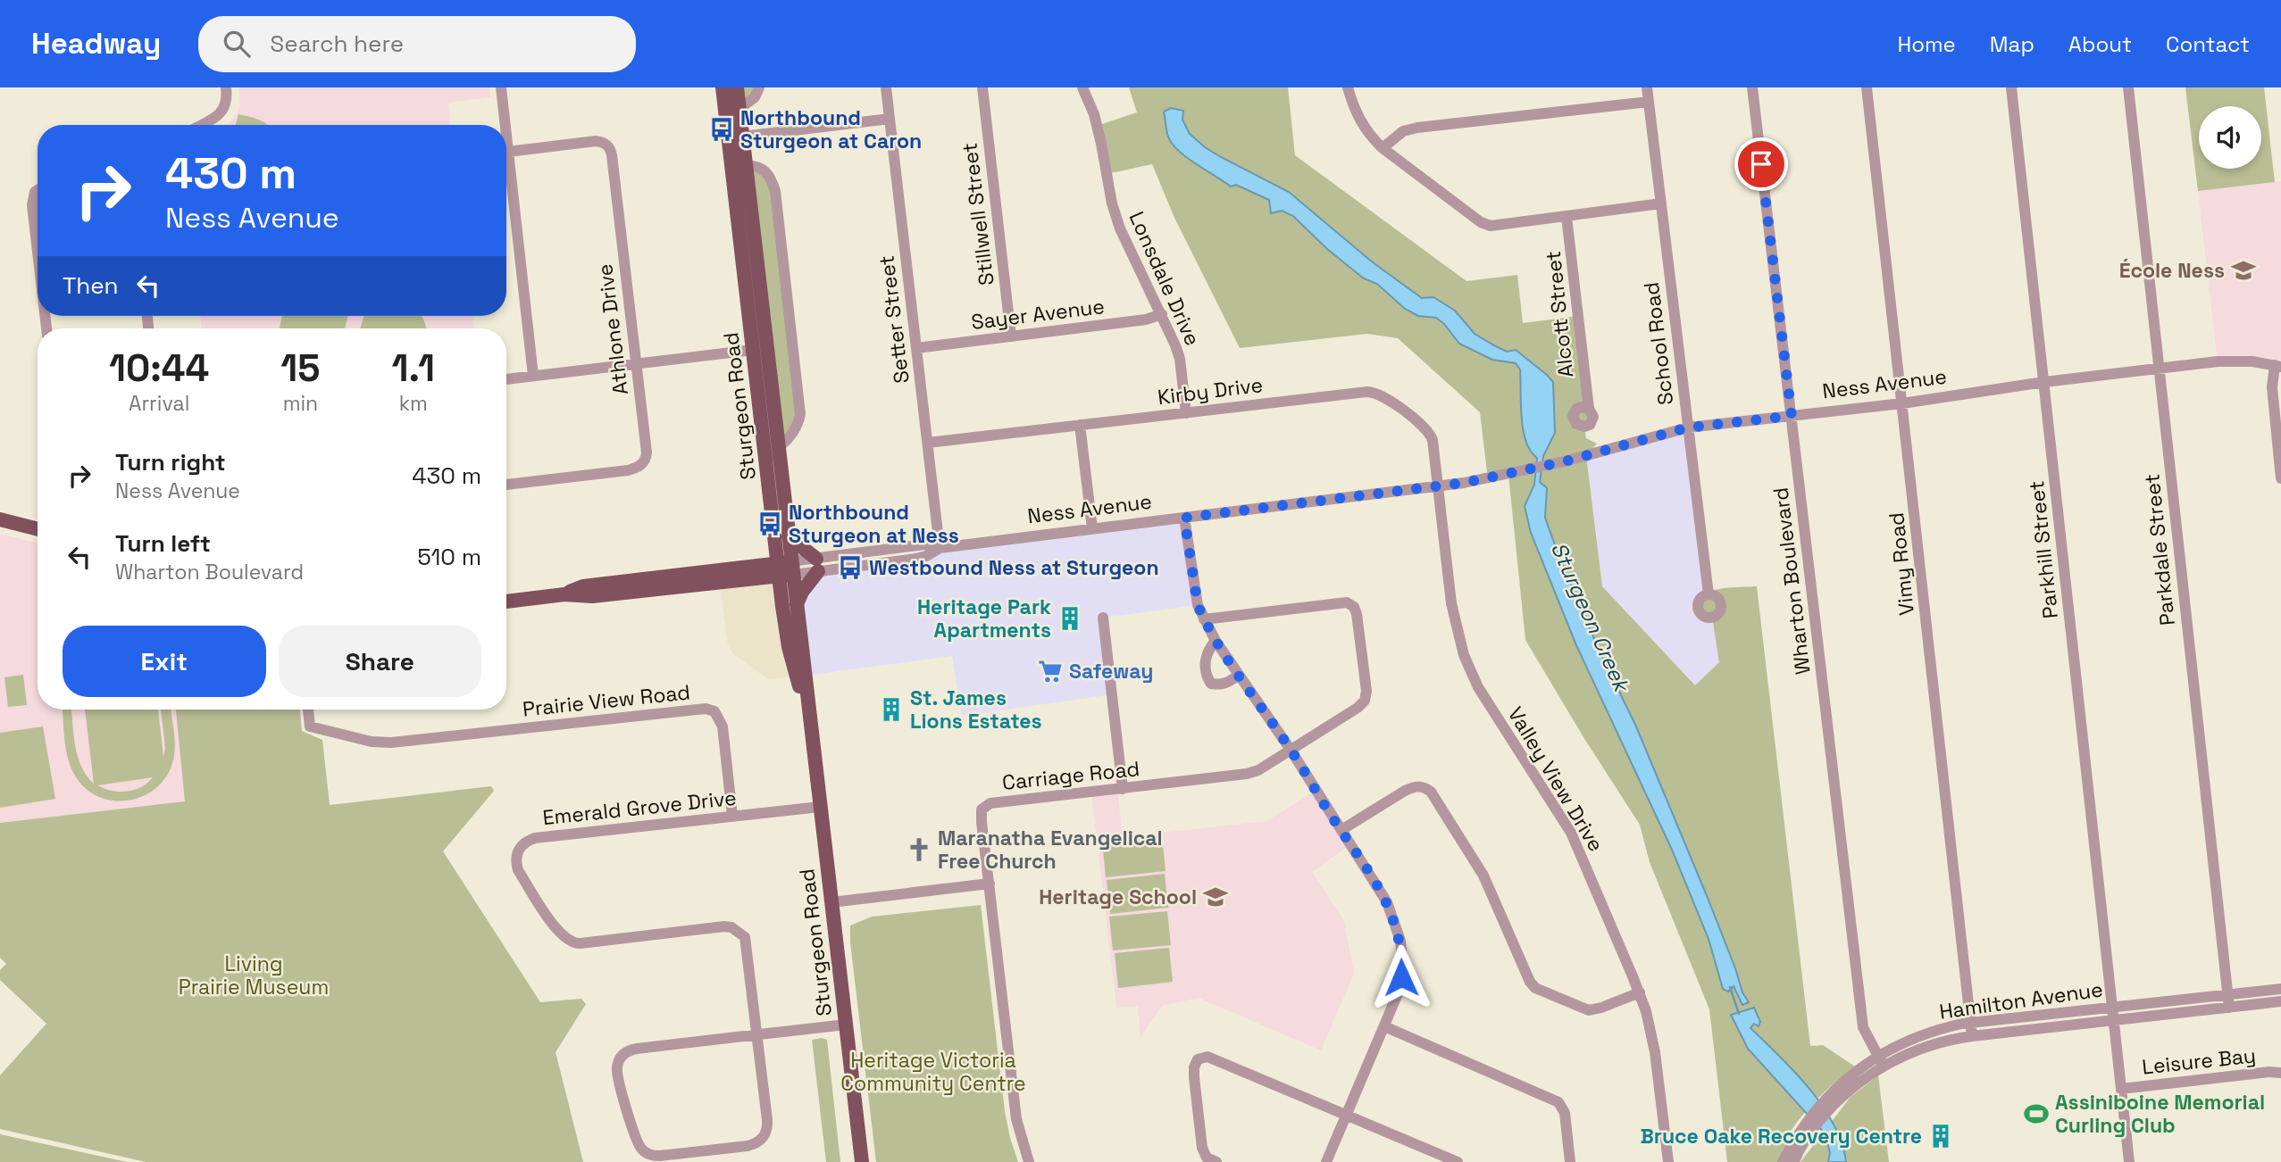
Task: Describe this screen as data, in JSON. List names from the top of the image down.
{
  "streets": {
    "main road": ["Ness Avenue", "Sturgeon Road"],
    "street": [
      "Stillwell Street",
      "Lonsdale Drive",
      "Sayer Avenue",
      "Alcott Street",
      "Setter Street",
      "Athlone Drive",
      "School Road",
      "Kirby Drive",
      "Parkhill Street",
      "Parkdale Street",
      "Vimy Road",
      "Wharton Boulevard",
      "Prairie View Road",
      "Carriage Road",
      "Valley View Drive",
      "Emerald Grove Drive",
      "Hamilton Avenue",
      "Leisure Bay"
    ]
  },
  "crossings": [
    ["Stillwell Street", "Sayer Avenue"],
    ["Lonsdale Drive", "Sayer Avenue"],
    ["Lonsdale Drive", "Kirby Drive"],
    ["Sayer Avenue", "Setter Street"],
    ["Setter Street", "Ness Avenue"],
    ["Setter Street", "Kirby Drive"],
    ["School Road", "Ness Avenue"],
    ["Ness Avenue", "Kirby Drive"],
    ["Ness Avenue", "Sturgeon Road"],
    ["Ness Avenue", "Parkhill Street"],
    ["Ness Avenue", "Parkdale Street"],
    ["Ness Avenue", "Vimy Road"],
    ["Ness Avenue", "Wharton Boulevard"],
    ["Ness Avenue", "Valley View Drive"],
    ["Kirby Drive", "Valley View Drive"],
    ["Sturgeon Road", "Emerald Grove Drive"],
    ["Parkhill Street", "Hamilton Avenue"],
    ["Parkhill Street", "Leisure Bay"],
    ["Parkdale Street", "Hamilton Avenue"],
    ["Vimy Road", "Hamilton Avenue"],
    ["Wharton Boulevard", "Hamilton Avenue"],
    ["Prairie View Road", "Emerald Grove Drive"]
  ],
  "water": ["Sturgeon Creek"],
  "parks": ["Living Prairie Museum", "Heritage Victoria Community Centre"],
  "places": {
    "bus stop": ["Northbound Sturgeon at Caron", "Northbound Sturgeon at Ness", "Westbound Ness at Sturgeon"],
    "school or university": ["École Ness", "Heritage School"],
    "building": ["Heritage Park Apartments", "St. James Lions Estates", "Bruce Oake Recovery Centre"],
    "supermarket": ["Safeway"],
    "church": ["Maranatha Evangelical Free Church"],
    "sports": ["Assiniboine Memorial Curling Club"]
  },
  "page": {
    "header": "Headway",
    "search": "Search here",
    "nav": [
      "Home",
      "Map",
      "About",
      "Contact"
    ],
    "turn": ["430 m", "Ness Avenue"],
    "then": "Then",
    "eta": [
      "10:44",
      "Arrival",
      "15",
      "min",
      "1.1",
      "km"
    ],
    "list": [
      {
        "name": "Turn right",
        "note": "Ness Avenue",
        "value": "430 m"
      },
      {
        "name": "Turn left",
        "note": "Wharton Boulevard",
        "value": "510 m"
      }
    ],
    "buttons": ["Exit", "Share"]
  }
}
